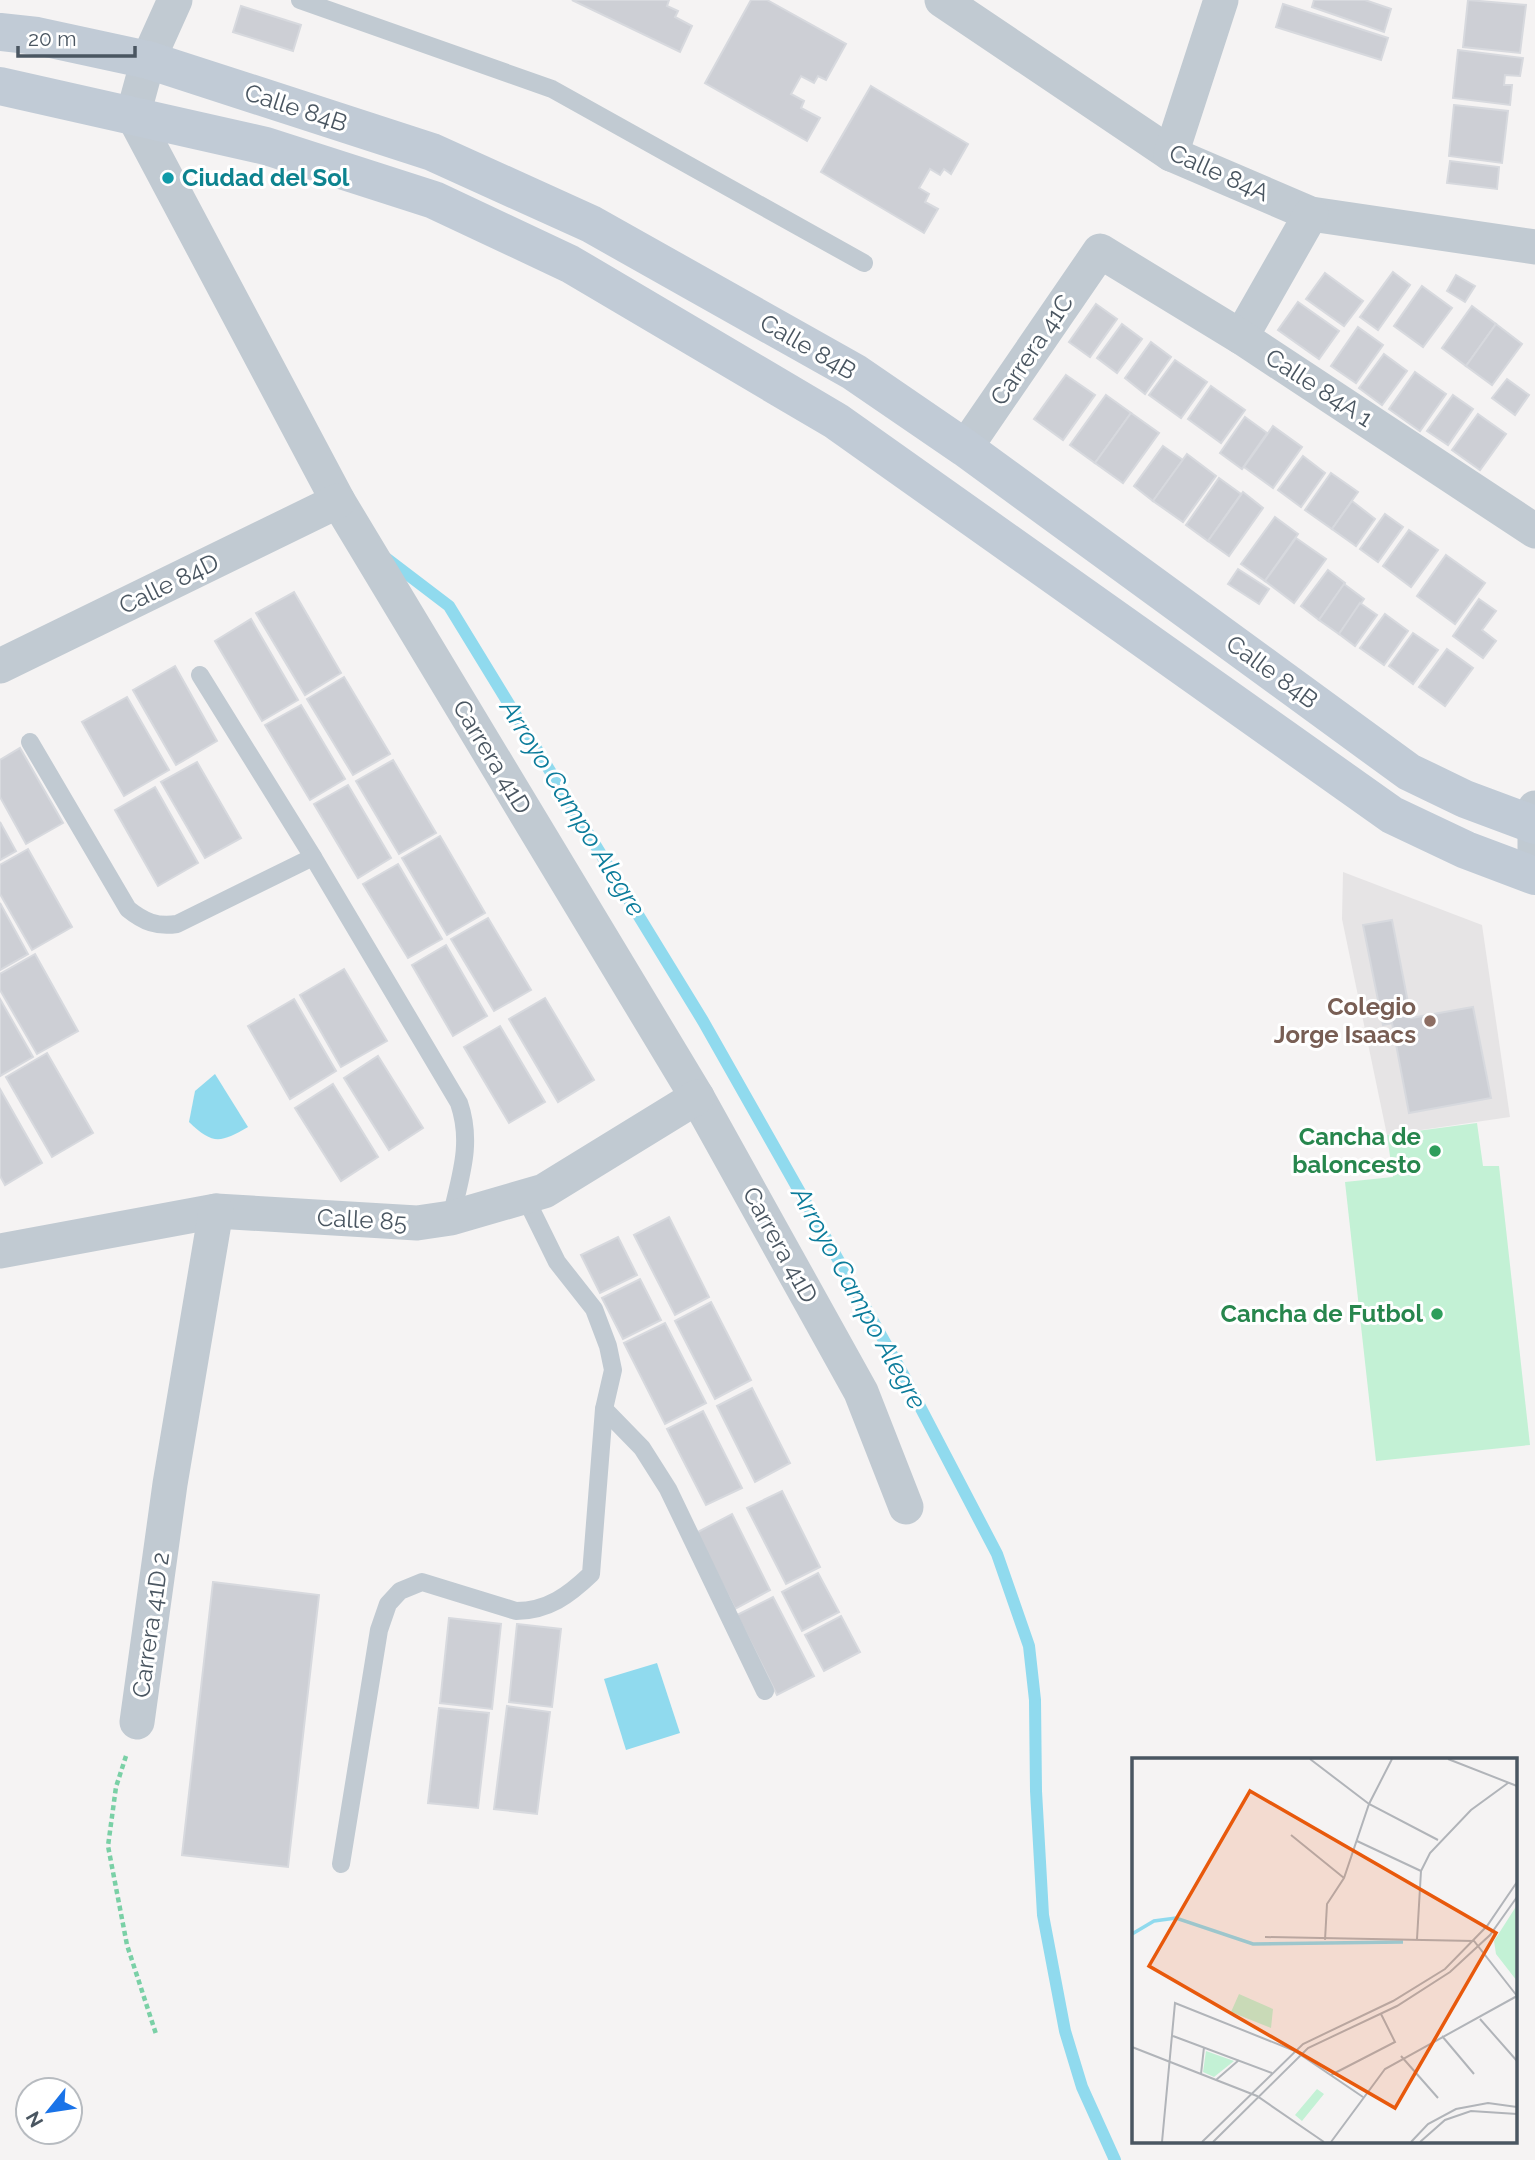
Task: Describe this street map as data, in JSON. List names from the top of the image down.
{
  "streets": {
    "street": [
      "Calle 84B",
      "Calle 84A",
      "Carrera 41C",
      "Calle 84A 1",
      "Calle 84D",
      "Carrera 41D",
      "Calle 85",
      "Carrera 41D 2"
    ]
  },
  "crossings": [
    ["Calle 84B", "Carrera 41C"],
    ["Calle 84B", "Carrera 41D"],
    ["Carrera 41C", "Calle 84A 1"],
    ["Calle 84D", "Carrera 41D"],
    ["Carrera 41D", "Calle 85"],
    ["Calle 85", "Carrera 41D 2"]
  ],
  "water": ["Arroyo Campo Alegre"],
  "places": [
    "Ciudad del Sol",
    "Colegio Jorge Isaacs",
    "Cancha de baloncesto",
    "Cancha de Futbol"
  ],
  "scale_bar": "20 m",
  "north": "bottom left"
}
